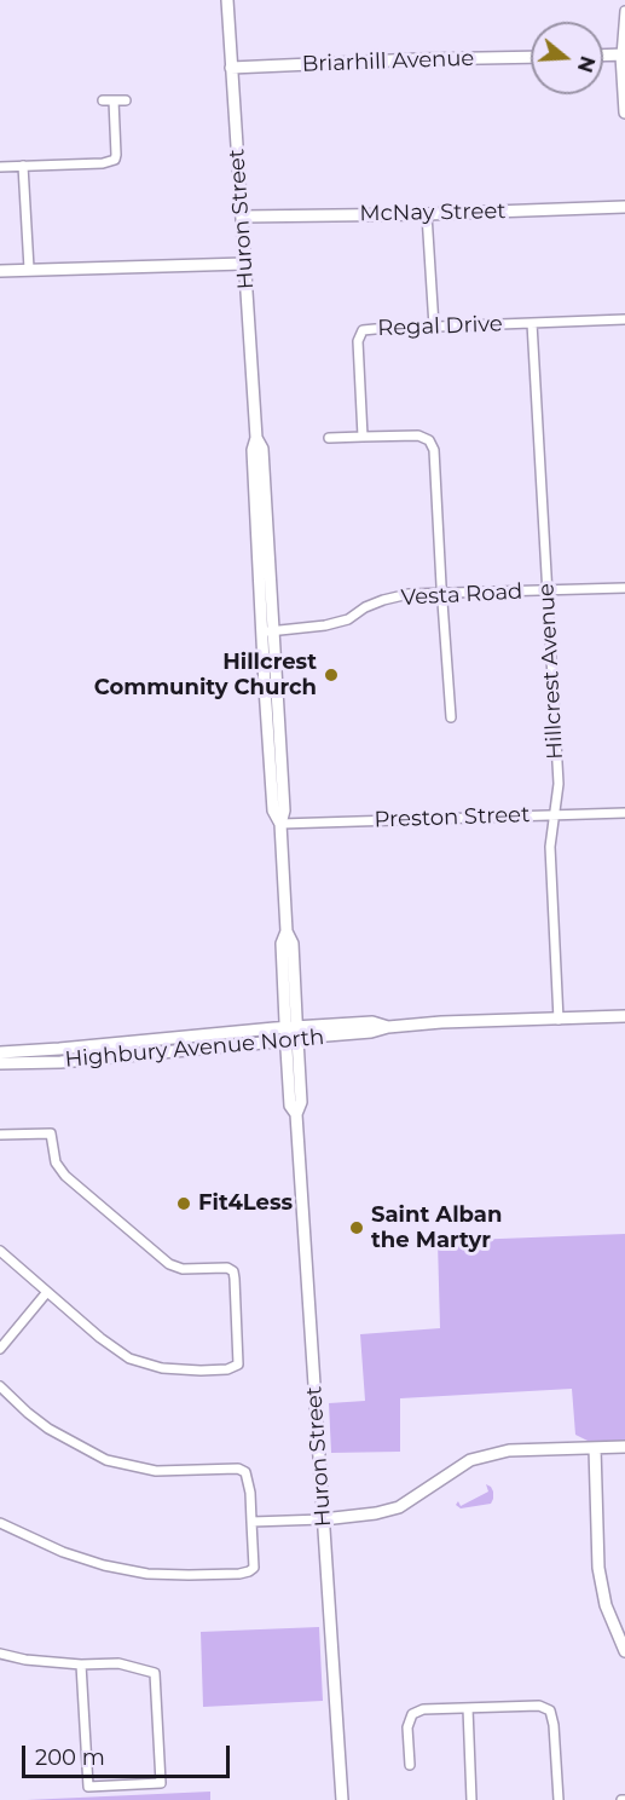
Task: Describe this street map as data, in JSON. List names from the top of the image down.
{
  "streets": {
    "main road": [
      "Briarhill Avenue",
      "McNay Street",
      "Huron Street",
      "Highbury Avenue North"
    ],
    "street": [
      "Regal Drive",
      "Vesta Road",
      "Hillcrest Avenue",
      "Preston Street"
    ]
  },
  "crossings": [
    ["Briarhill Avenue", "Huron Street"],
    ["McNay Street", "Huron Street"],
    ["Huron Street", "Vesta Road"],
    ["Huron Street", "Preston Street"],
    ["Huron Street", "Highbury Avenue North"],
    ["Regal Drive", "Hillcrest Avenue"],
    ["Vesta Road", "Hillcrest Avenue"],
    ["Hillcrest Avenue", "Preston Street"],
    ["Hillcrest Avenue", "Highbury Avenue North"]
  ],
  "places": ["Hillcrest Community Church", "Fit4Less", "Saint Alban the Martyr"],
  "scale_bar": "200 m",
  "north": "right"
}
